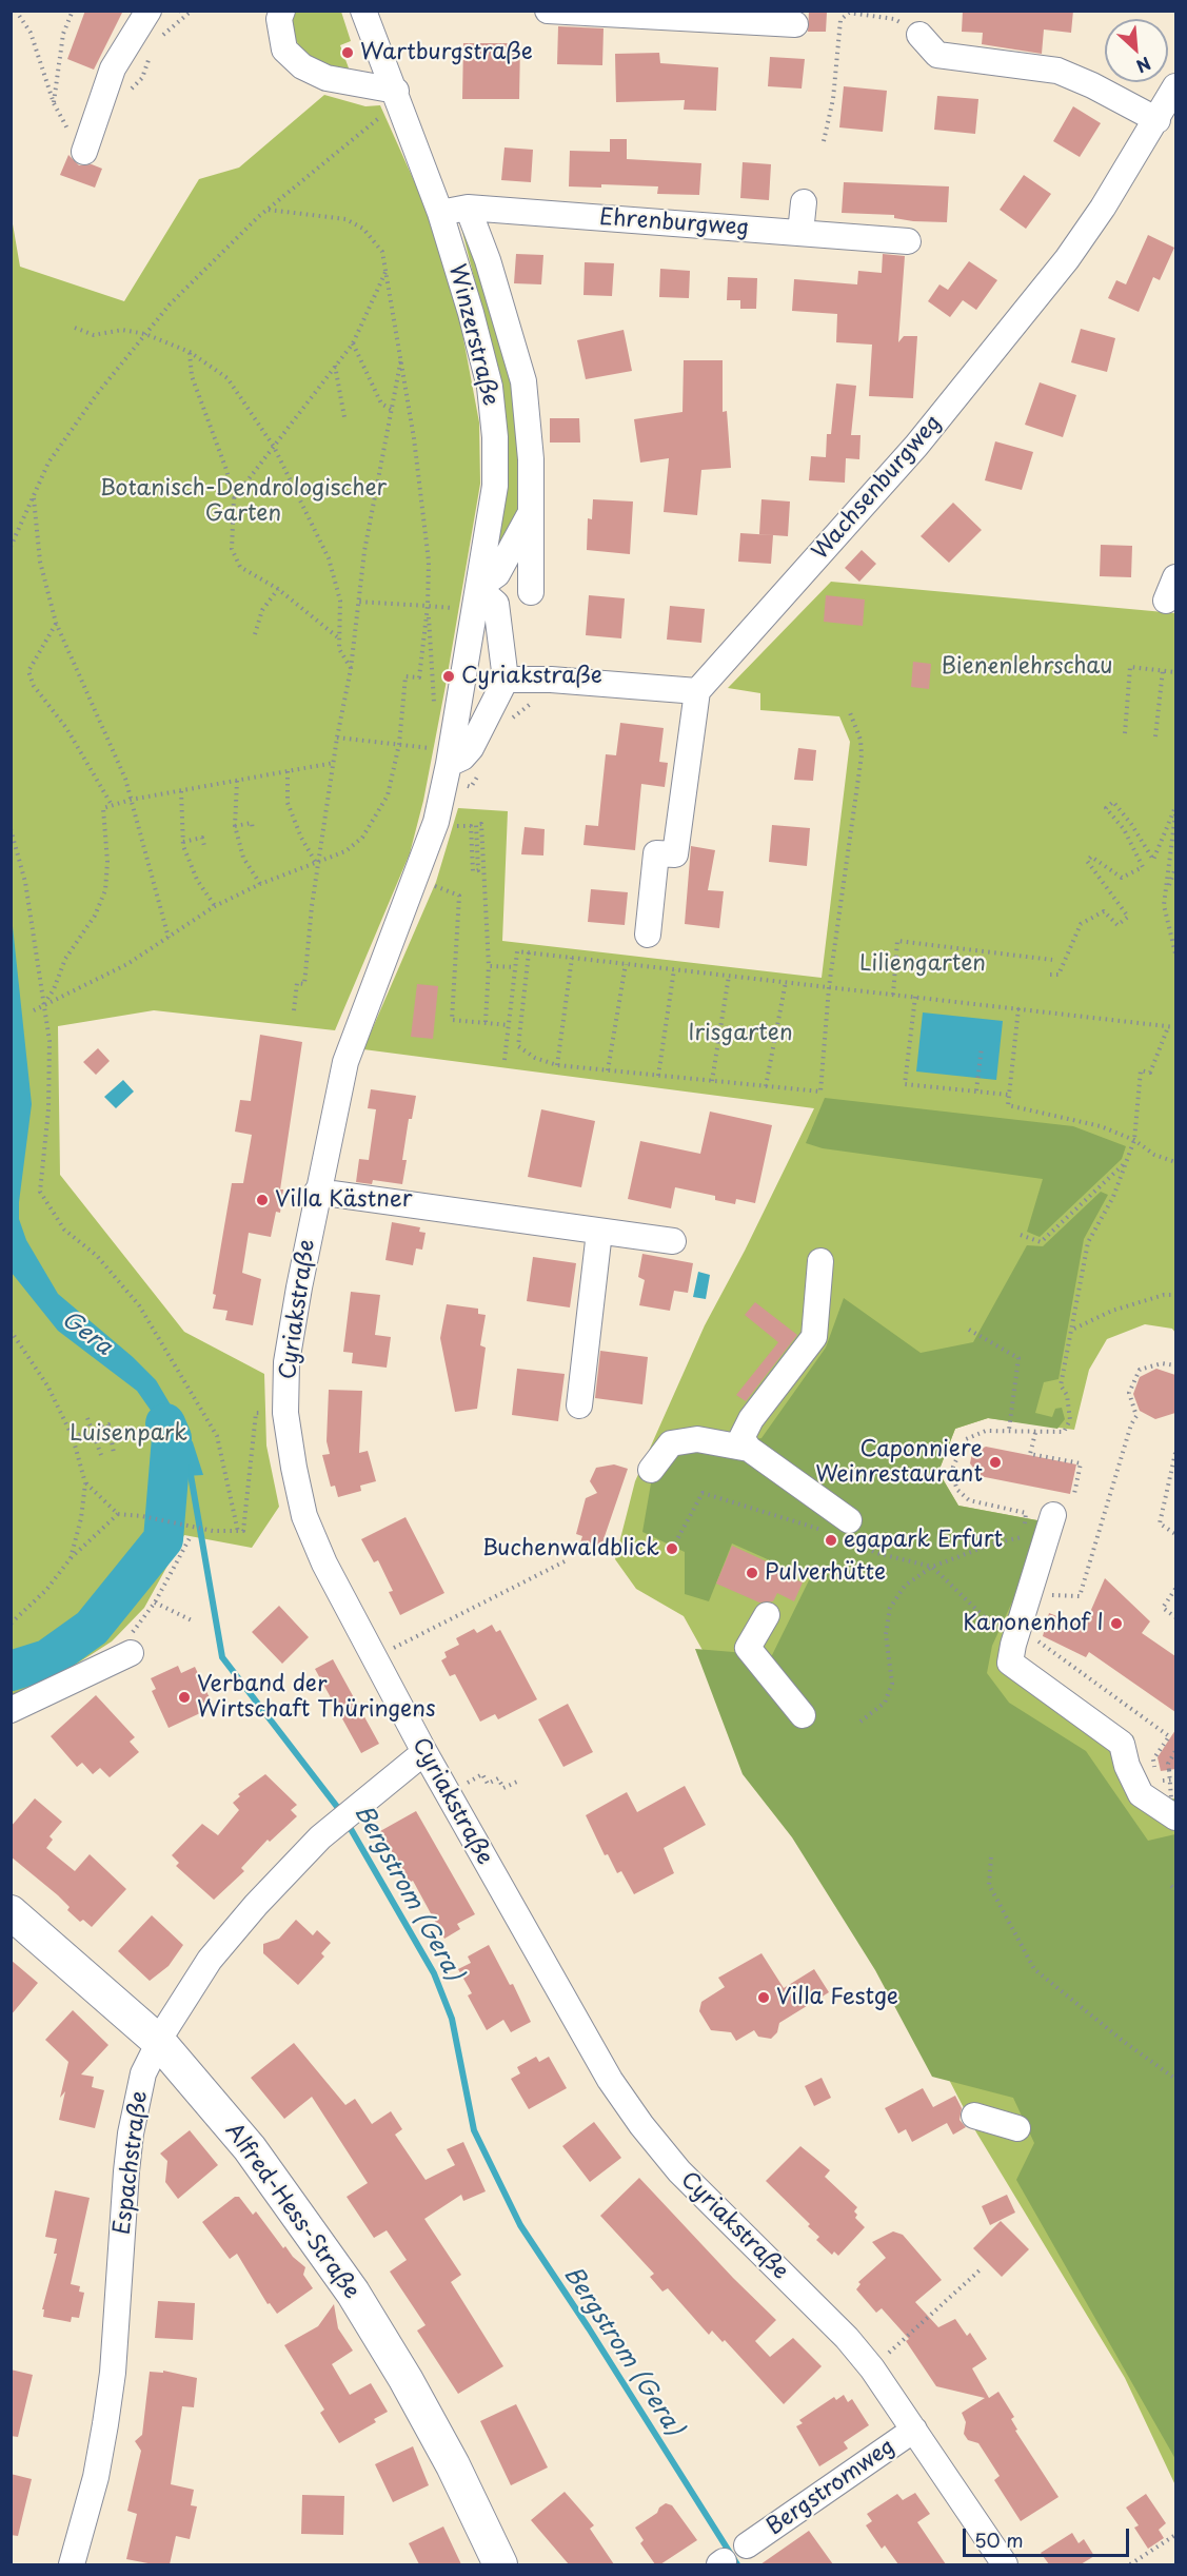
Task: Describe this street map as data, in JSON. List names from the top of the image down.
{
  "streets": {
    "main road": ["Alfred-Hess-Straße"],
    "street": [
      "Ehrenburgweg",
      "Winzerstraße",
      "Wachsenburgweg",
      "Cyriakstraße",
      "Espachstraße",
      "Bergstromweg"
    ]
  },
  "crossings": [
    ["Ehrenburgweg", "Winzerstraße"],
    ["Winzerstraße", "Cyriakstraße"],
    ["Cyriakstraße", "Espachstraße"],
    ["Cyriakstraße", "Bergstromweg"],
    ["Espachstraße", "Alfred-Hess-Straße"]
  ],
  "water": ["Gera", "Bergstrom (Gera)"],
  "parks": [
    "Botanisch-Dendrologischer Garten",
    "Bienenlehrschau",
    "Liliengarten",
    "Irisgarten",
    "Luisenpark"
  ],
  "places": [
    "Wartburgstraße",
    "Cyriakstraße",
    "Villa Kästner",
    "Caponniere Weinrestaurant",
    "egapark Erfurt",
    "Buchenwaldblick",
    "Pulverhütte",
    "Kanonenhof I",
    "Verband der Wirtschaft Thüringens",
    "Villa Festge"
  ],
  "scale_bar": "50 m",
  "north": "bottom right"
}
